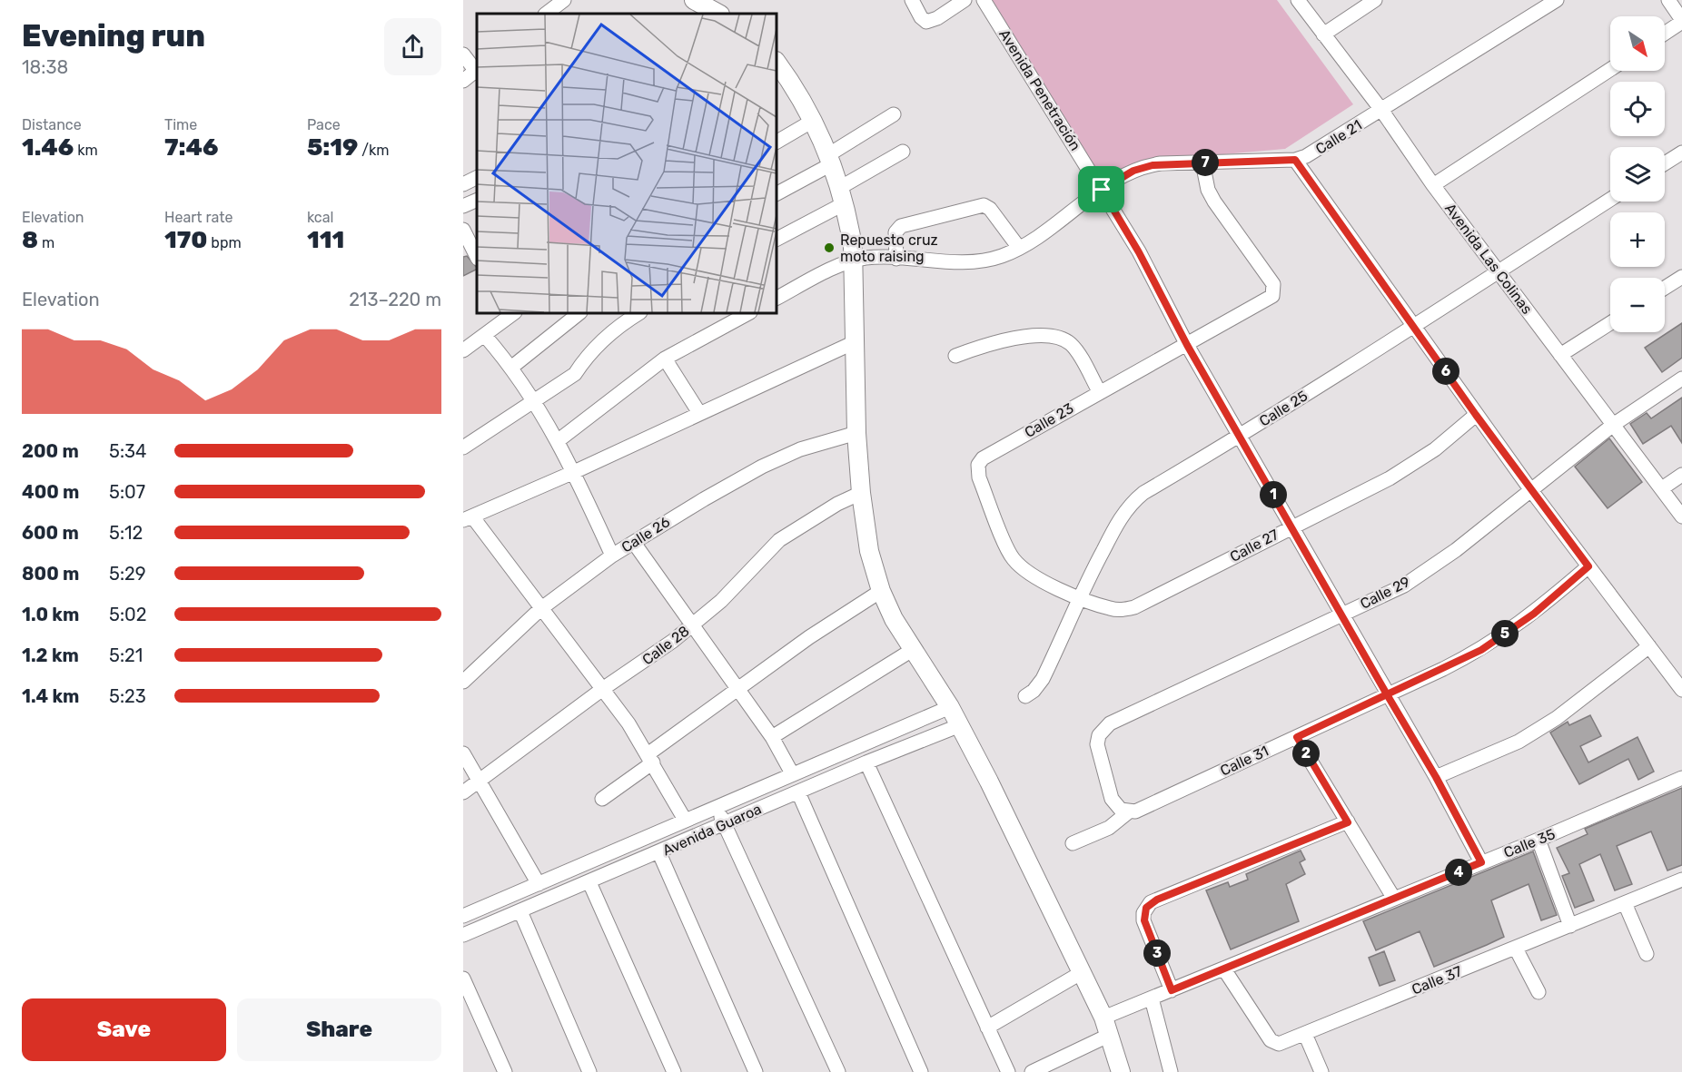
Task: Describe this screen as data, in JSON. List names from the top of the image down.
{
  "streets": {
    "street": [
      "Avenida Penetración",
      "Calle 21",
      "Avenida Las Colinas",
      "Calle 25",
      "Calle 23",
      "Calle 26",
      "Calle 27",
      "Calle 29",
      "Calle 28",
      "Calle 31",
      "Avenida Guaroa",
      "Calle 35",
      "Calle 37"
    ]
  },
  "crossings": [
    ["Avenida Penetración", "Calle 21"],
    ["Avenida Penetración", "Calle 25"],
    ["Avenida Penetración", "Calle 23"],
    ["Avenida Penetración", "Calle 27"],
    ["Avenida Penetración", "Calle 29"],
    ["Avenida Penetración", "Calle 31"],
    ["Avenida Penetración", "Calle 35"],
    ["Calle 21", "Avenida Las Colinas"],
    ["Calle 21", "Calle 23"],
    ["Avenida Las Colinas", "Calle 25"],
    ["Avenida Las Colinas", "Calle 29"],
    ["Calle 25", "Calle 23"],
    ["Calle 25", "Calle 27"],
    ["Calle 23", "Calle 27"],
    ["Calle 29", "Calle 31"],
    ["Calle 35", "Calle 37"]
  ],
  "places": ["Repuesto cruz moto raising"],
  "north": "bottom right",
  "page": {
    "heading": ["Evening run", "18:38"],
    "map_buttons": ["+", "−"],
    "stats": [
      ["Distance", "1.46 km"],
      ["Time", "7:46"],
      ["Pace", "5:19 /km"],
      ["Elevation", "8 m"],
      ["Heart rate", "170 bpm"],
      ["kcal", "111"]
    ],
    "pins": [
      "7",
      "6",
      "1",
      "5",
      "2",
      "4",
      "3"
    ],
    "chart": ["Elevation", "213–220 m"],
    "list": [
      {
        "name": "200 m",
        "note": "5:34"
      },
      {
        "name": "400 m",
        "note": "5:07"
      },
      {
        "name": "600 m",
        "note": "5:12"
      },
      {
        "name": "800 m",
        "note": "5:29"
      },
      {
        "name": "1.0 km",
        "note": "5:02"
      },
      {
        "name": "1.2 km",
        "note": "5:21"
      },
      {
        "name": "1.4 km",
        "note": "5:23"
      }
    ],
    "buttons": ["Save", "Share"]
  }
}
